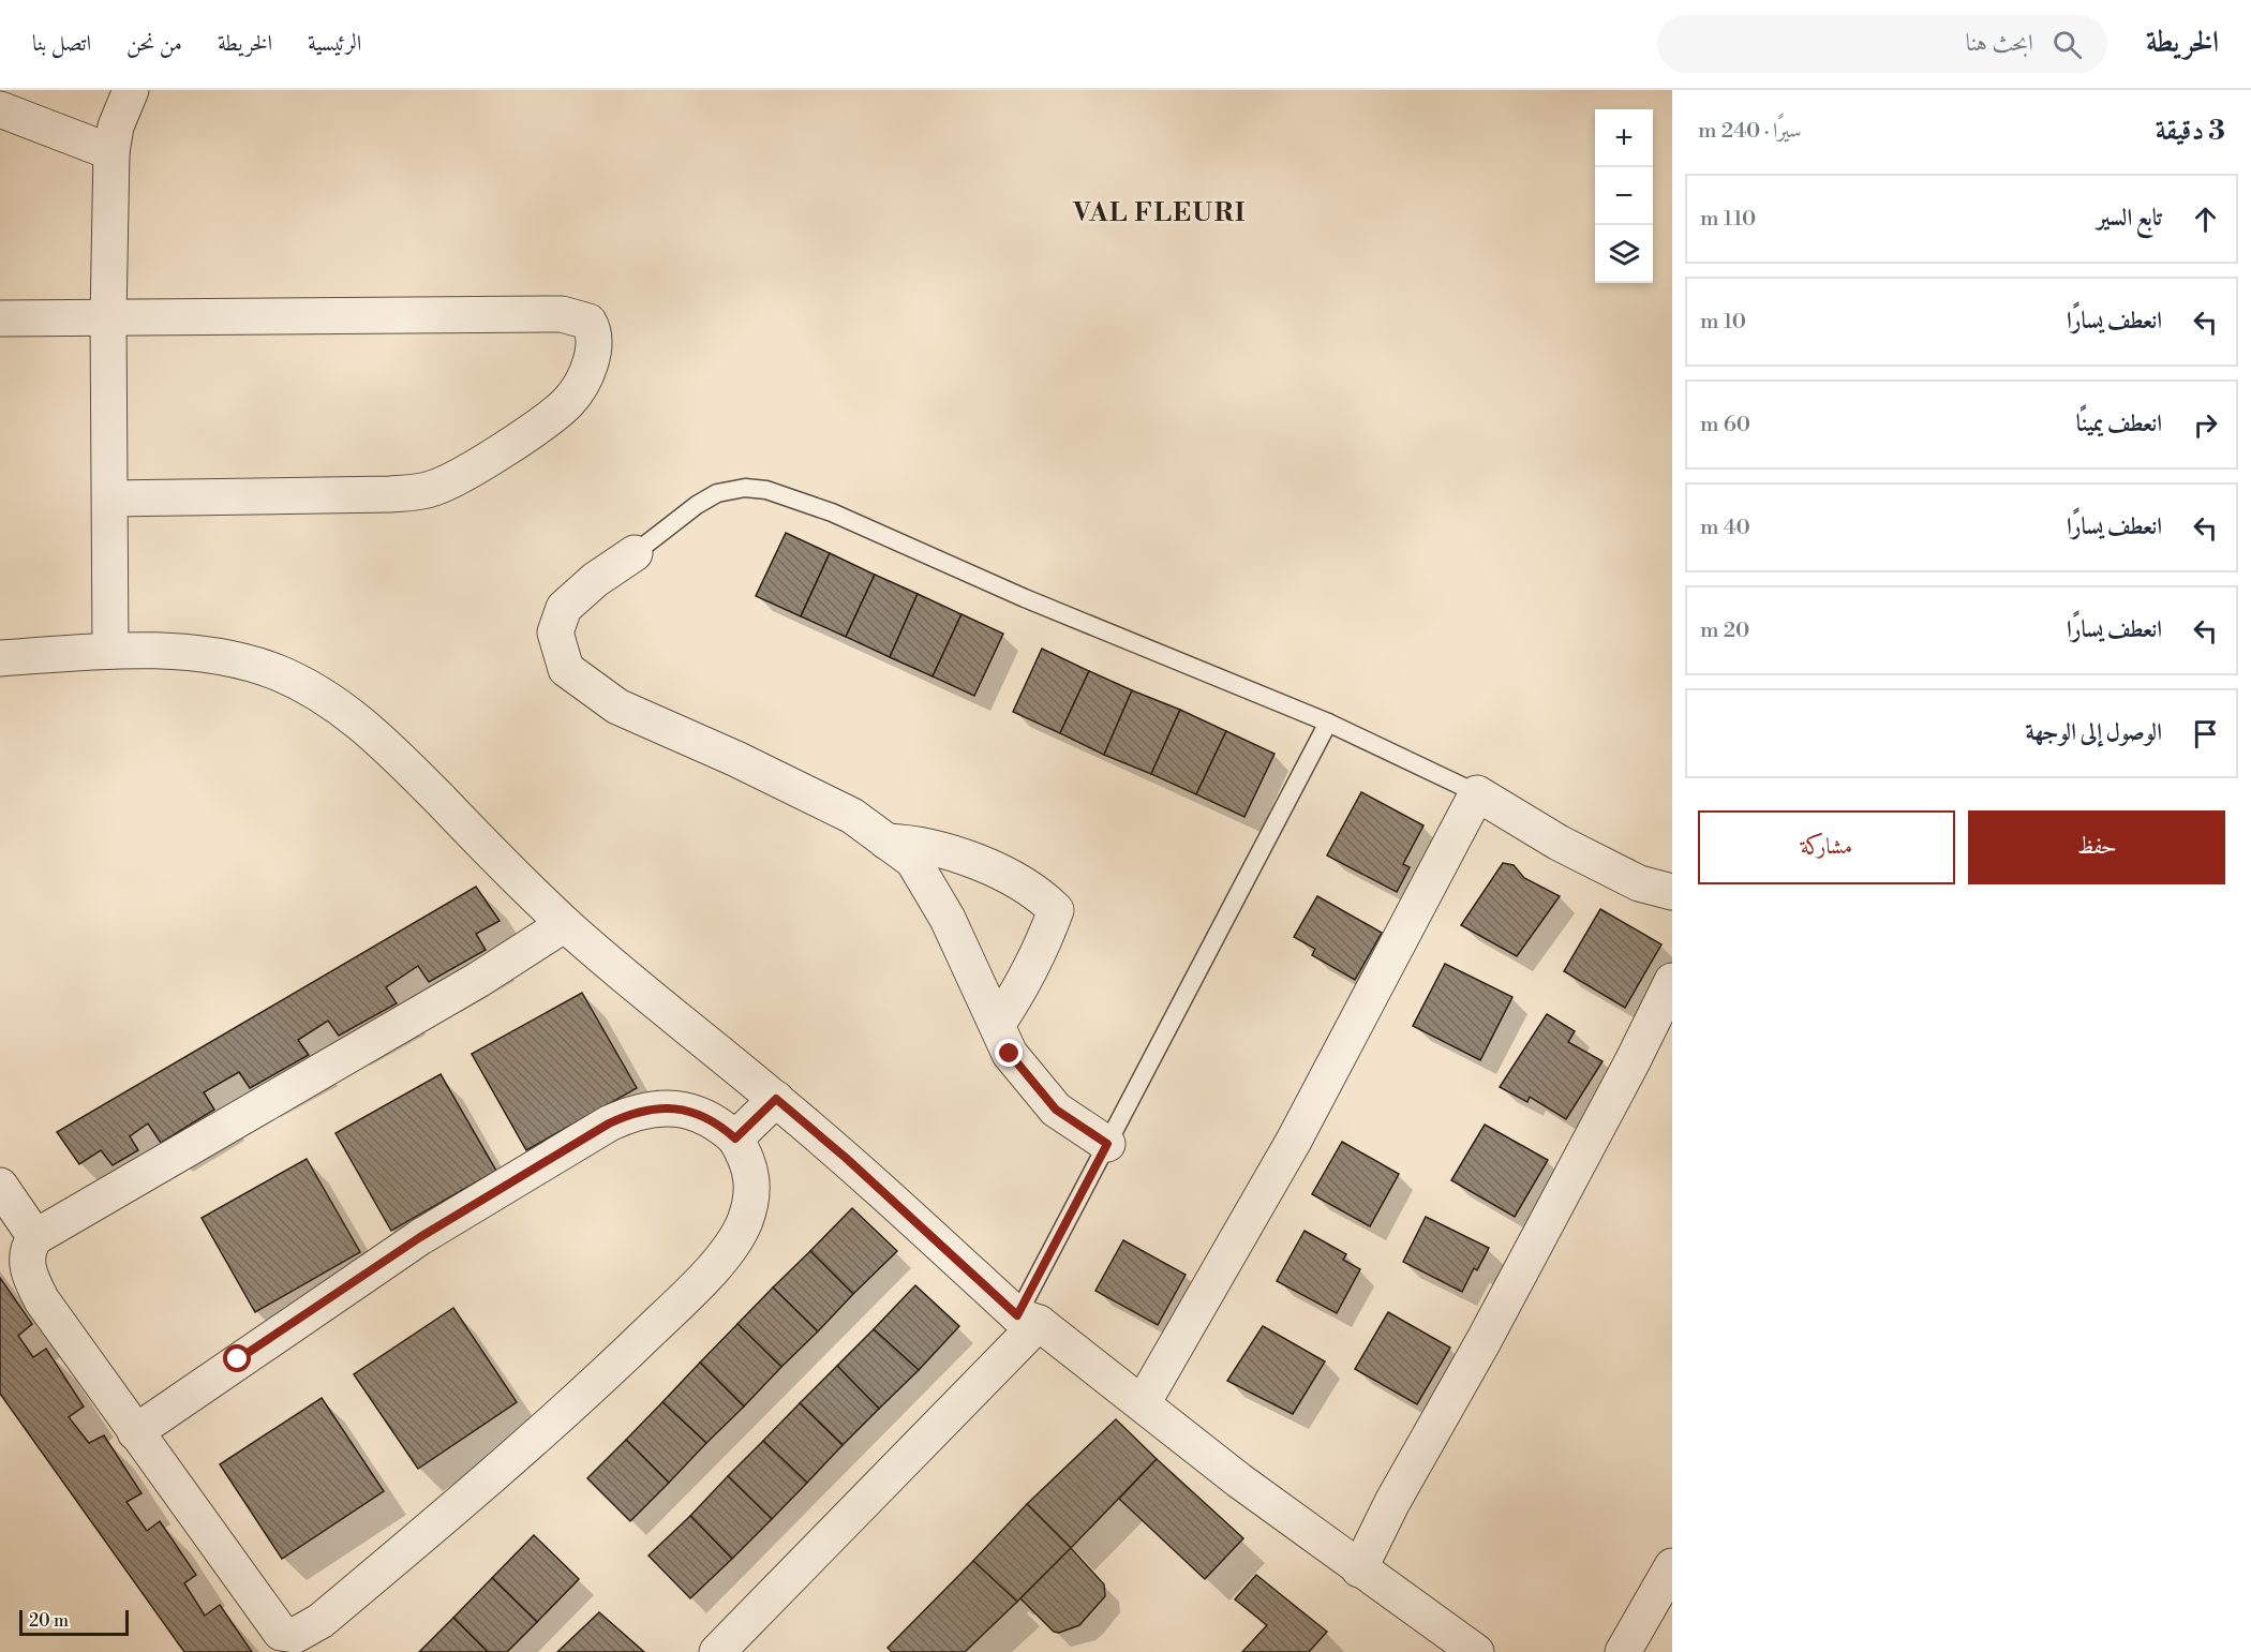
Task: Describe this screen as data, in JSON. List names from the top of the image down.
{
  "districts": ["VAL FLEURI"],
  "scale_bar": "20 m",
  "page": {
    "header": "الخريطة",
    "search": "ابحث هنا",
    "nav": [
      "الرئيسية",
      "الخريطة",
      "من نحن",
      "اتصل بنا"
    ],
    "heading": ["3 دقيقة", "سيرًا · 240 m"],
    "map_buttons": ["+", "−"],
    "list": [
      ["تابع السير", "110 m"],
      ["انعطف يسارًا", "10 m"],
      ["انعطف يمينًا", "60 m"],
      ["انعطف يسارًا", "40 m"],
      ["انعطف يسارًا", "20 m"],
      "الوصول إلى الوجهة"
    ],
    "buttons": ["حفظ", "مشاركة"],
    "scale": "20 m"
  }
}
